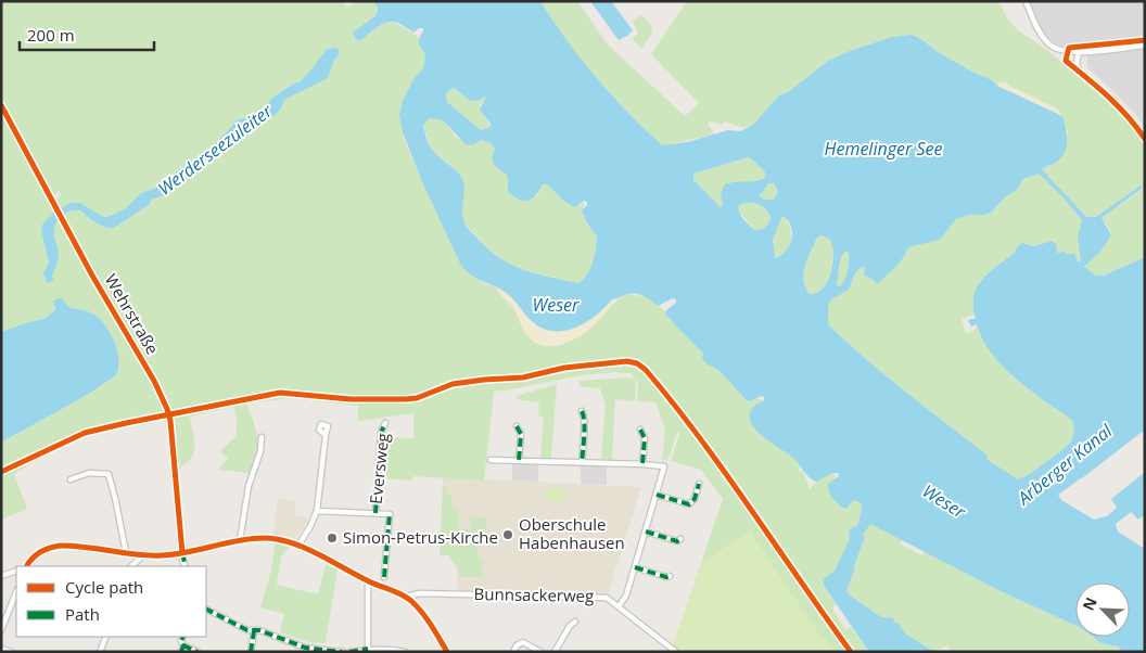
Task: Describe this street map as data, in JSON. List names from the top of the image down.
{
  "streets": {
    "street": ["Wehrstraße", "Eversweg", "Bunnsackerweg"]
  },
  "water": [
    "Hemelinger See",
    "Werderseezuleiter",
    "Weser",
    "Arberger Kanal"
  ],
  "places": ["Oberschule Habenhausen", "Simon-Petrus-Kirche"],
  "legend": ["Cycle path", "Path"],
  "scale_bar": "200 m",
  "north": "top left"
}
